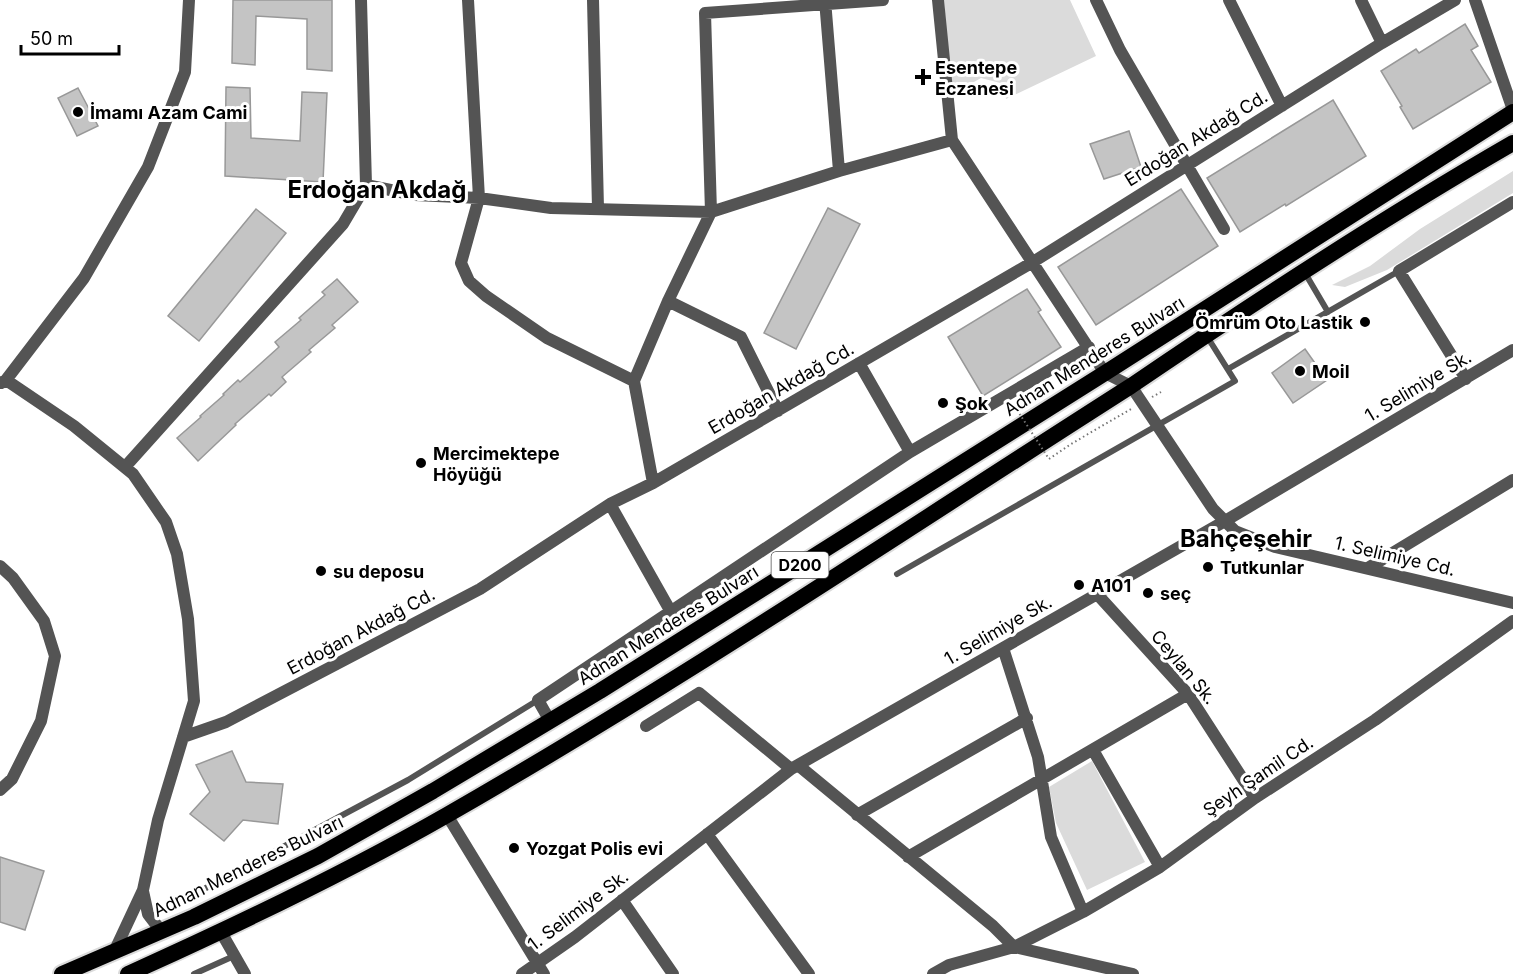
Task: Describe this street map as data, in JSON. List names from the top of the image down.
{
  "streets": {
    "highway": ["Adnan Menderes Bulvarı", "D200"],
    "street": [
      "Erdoğan Akdağ Cd.",
      "1. Selimiye Sk.",
      "1. Selimiye Cd.",
      "Ceylan Sk.",
      "Şeyh Şamil Cd."
    ]
  },
  "crossings": [
    ["1. Selimiye Sk.", "1. Selimiye Cd."],
    ["1. Selimiye Sk.", "Ceylan Sk."],
    ["1. Selimiye Cd.", "D200"],
    ["Ceylan Sk.", "Şeyh Şamil Cd."]
  ],
  "districts": ["Erdoğan Akdağ", "Bahçeşehir"],
  "places": {
    "health": ["Esentepe Eczanesi"],
    "other": [
      "İmamı Azam Cami",
      "Ömrüm Oto Lastik",
      "Moil",
      "Şok",
      "Mercimektepe Höyüğü",
      "Tutkunlar",
      "su deposu",
      "A101",
      "seç",
      "Yozgat Polis evi"
    ]
  },
  "scale_bar": "50 m"
}
